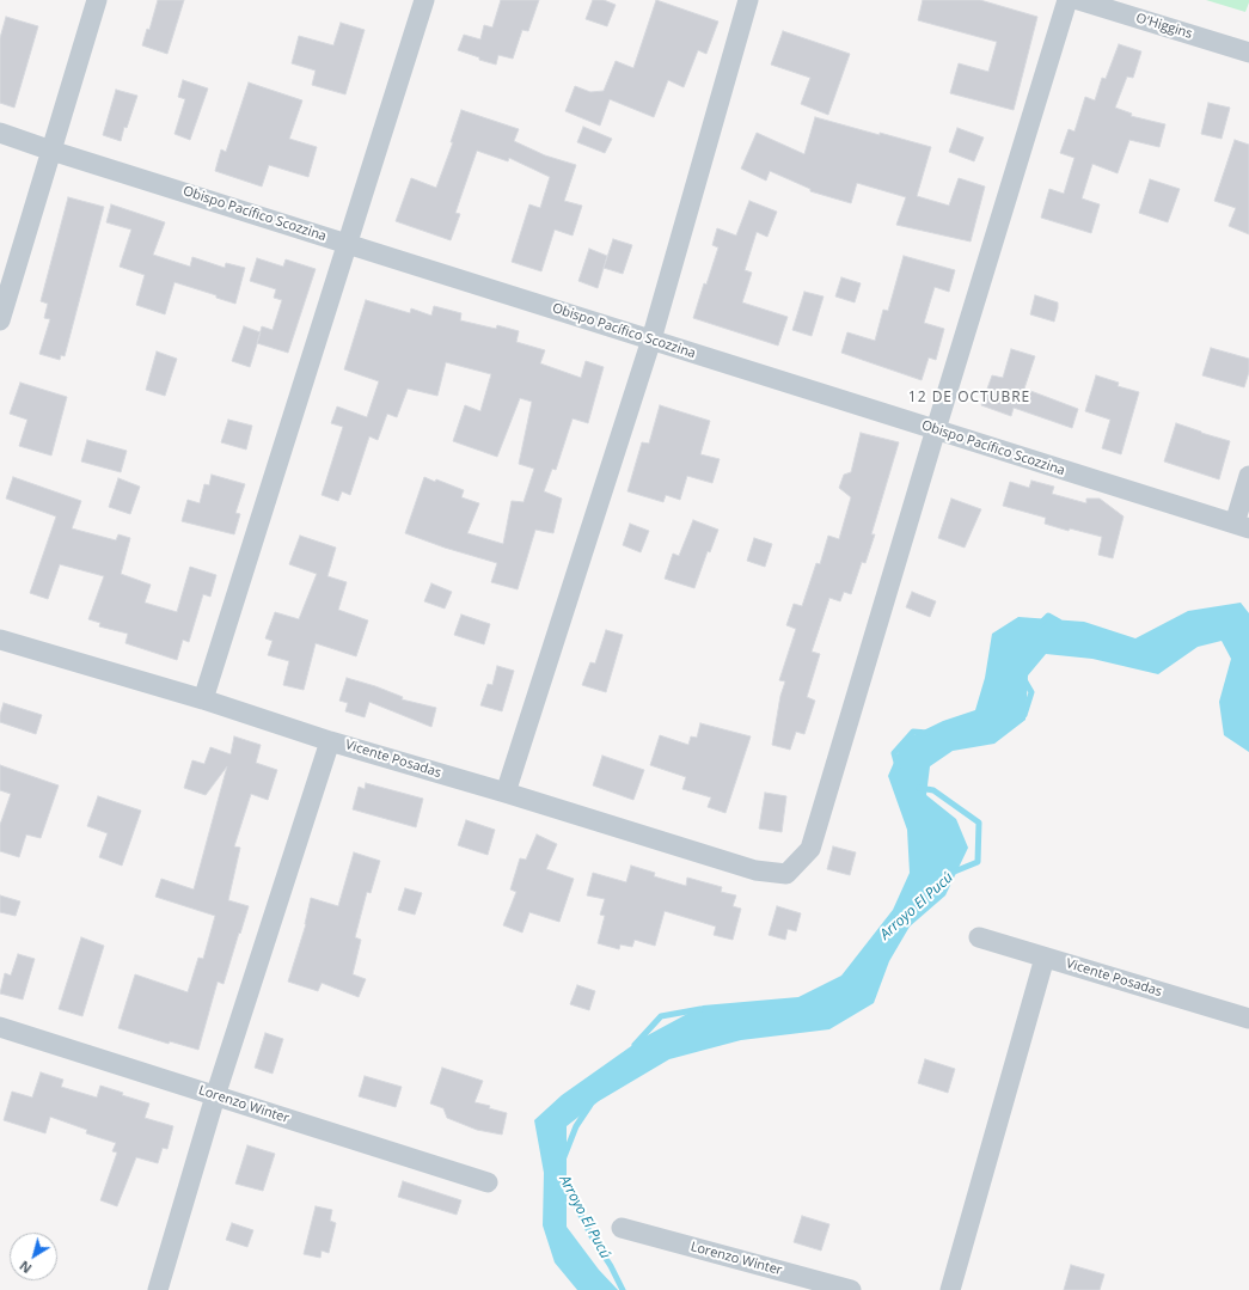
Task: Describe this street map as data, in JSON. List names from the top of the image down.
{
  "streets": {
    "street": [
      "O'Higgins",
      "Obispo Pacífico Scozzina",
      "Vicente Posadas",
      "Lorenzo Winter"
    ]
  },
  "crossings": [
    ["Obispo Pacífico Scozzina", "Vicente Posadas"]
  ],
  "districts": ["12 DE OCTUBRE"],
  "water": ["Arroyo El Pucú"],
  "north": "bottom left"
}
